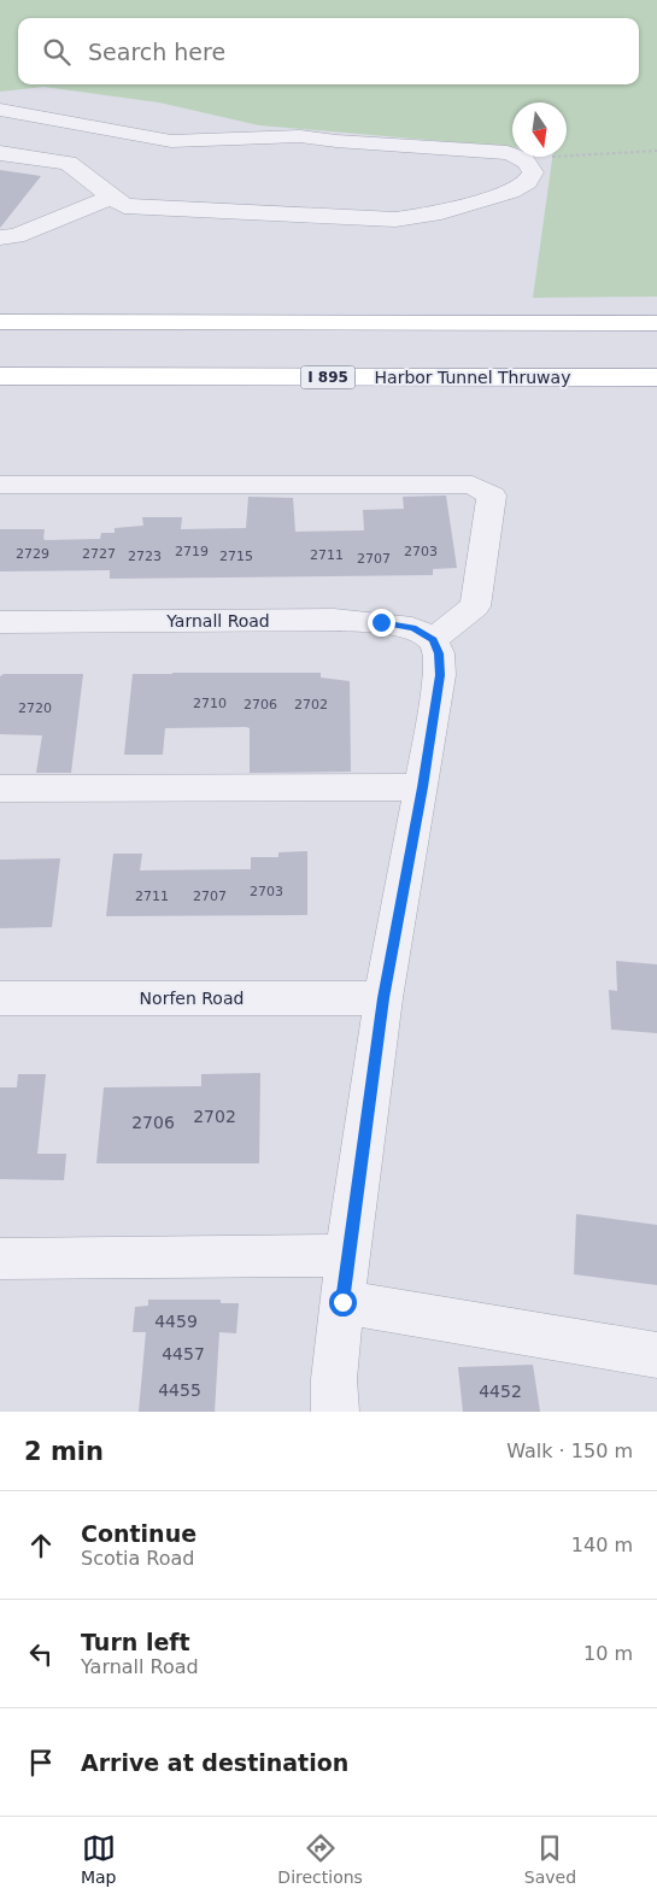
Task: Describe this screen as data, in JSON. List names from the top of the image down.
{
  "streets": {
    "highway": ["I 895", "Harbor Tunnel Thruway"],
    "street": ["Yarnall Road", "Norfen Road"]
  },
  "house_numbers": [
    "2719",
    "2703",
    "2729",
    "2727",
    "2711",
    "2723",
    "2715",
    "2707",
    "2710",
    "2706",
    "2702",
    "2720",
    "2703",
    "2711",
    "2707",
    "2702",
    "2706",
    "4459",
    "4457",
    "4455",
    "4452"
  ],
  "north": "bottom",
  "page": {
    "search": "Search here",
    "heading": ["2 min", "Walk · 150 m"],
    "list": [
      ["Continue", "Scotia Road", "140 m"],
      ["Turn left", "Yarnall Road", "10 m"],
      "Arrive at destination"
    ],
    "nav": ["Map", "Directions", "Saved"]
  }
}
